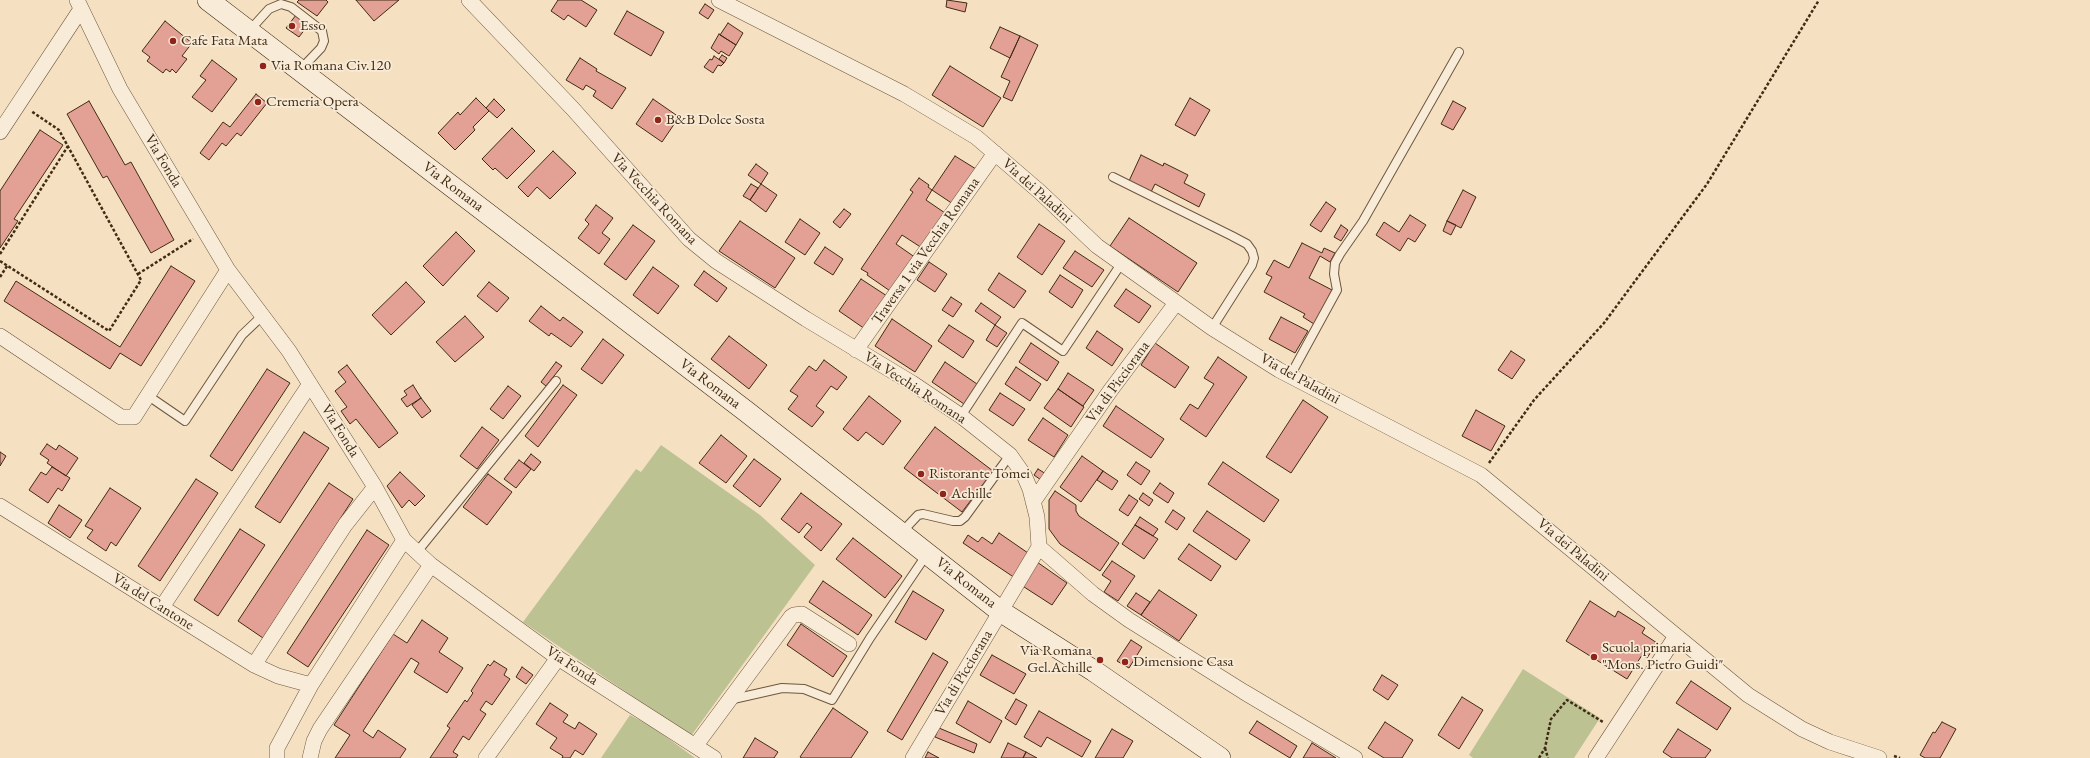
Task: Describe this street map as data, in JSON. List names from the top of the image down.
{
  "streets": {
    "main road": ["Via Romana"],
    "street": [
      "Via Fonda",
      "Via dei Paladini",
      "Via Vecchia Romana",
      "Traversa 1 via Vecchia Romana",
      "Via di Picciorana",
      "Via del Cantone"
    ]
  },
  "crossings": [
    ["Via Romana", "Via di Picciorana"],
    ["Via dei Paladini", "Traversa 1 via Vecchia Romana"],
    ["Via dei Paladini", "Via di Picciorana"],
    ["Via Vecchia Romana", "Traversa 1 via Vecchia Romana"],
    ["Via Vecchia Romana", "Via di Picciorana"]
  ],
  "places": [
    "Esso",
    "Cafe Fata Mata",
    "Via Romana Civ.120",
    "Cremeria Opera",
    "B&B Dolce Sosta",
    "Ristorante Tomei",
    "Achille",
    "Scuola primaria \"Mons. Pietro Guidi\"",
    "Via Romana Gel.Achille",
    "Dimensione Casa"
  ]
}
